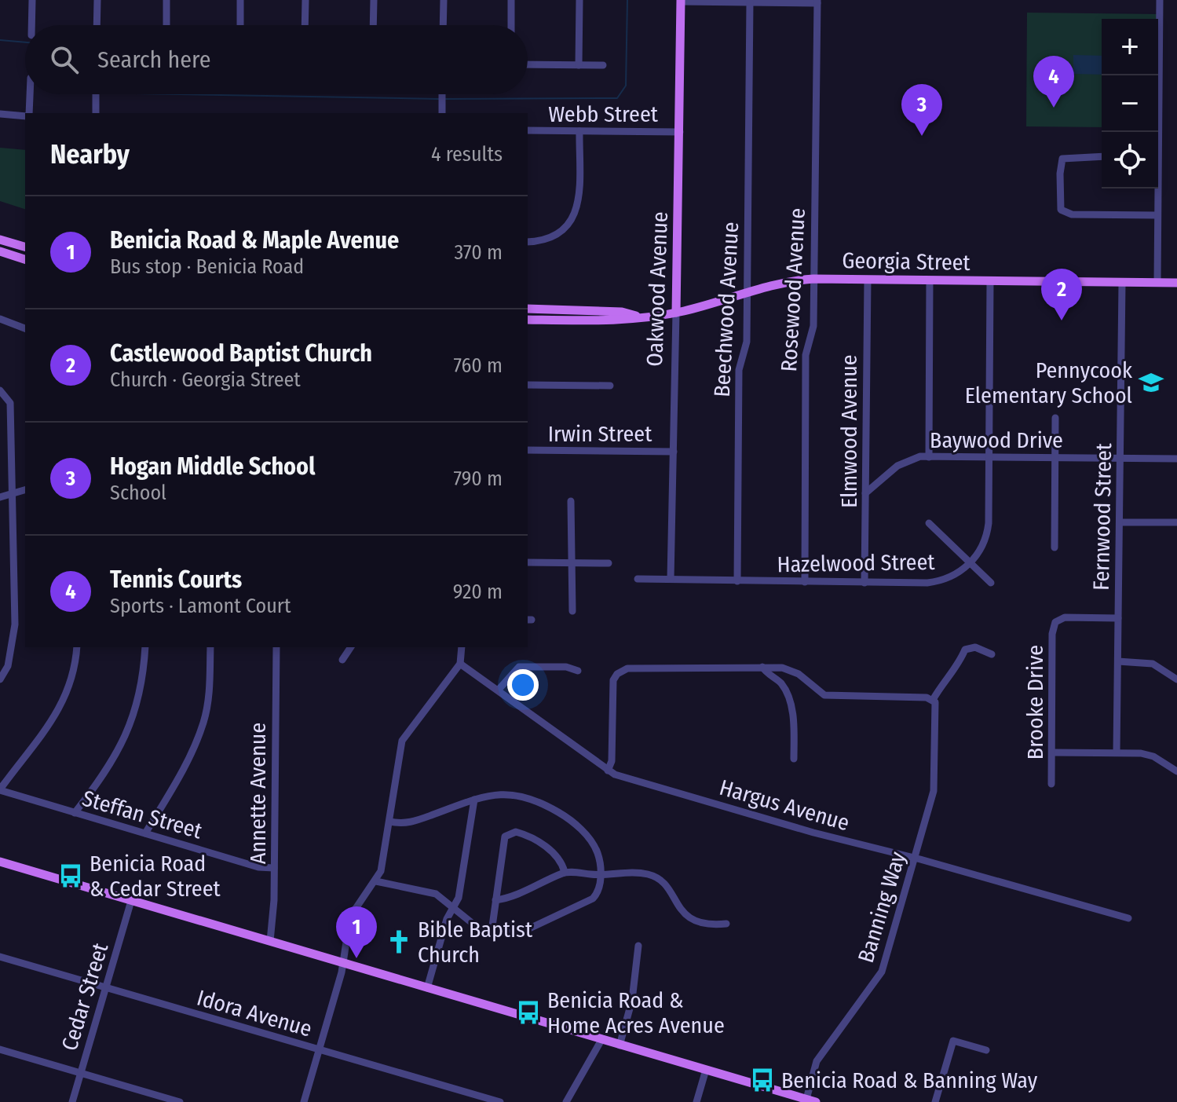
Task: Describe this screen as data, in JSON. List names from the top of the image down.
{
  "streets": {
    "main road": ["Georgia Street", "Oakwood Avenue"],
    "street": [
      "Webb Street",
      "Rosewood Avenue",
      "Beechwood Avenue",
      "Elmwood Avenue",
      "Irwin Street",
      "Baywood Drive",
      "Fernwood Street",
      "Hazelwood Street",
      "Brooke Drive",
      "Annette Avenue",
      "Hargus Avenue",
      "Steffan Street",
      "Banning Way",
      "Cedar Street",
      "Idora Avenue"
    ]
  },
  "crossings": [
    ["Webb Street", "Oakwood Avenue"],
    ["Georgia Street", "Oakwood Avenue"],
    ["Georgia Street", "Rosewood Avenue"],
    ["Georgia Street", "Beechwood Avenue"],
    ["Georgia Street", "Elmwood Avenue"],
    ["Georgia Street", "Fernwood Street"],
    ["Georgia Street", "Hazelwood Street"],
    ["Oakwood Avenue", "Irwin Street"],
    ["Oakwood Avenue", "Hazelwood Street"],
    ["Rosewood Avenue", "Hazelwood Street"],
    ["Beechwood Avenue", "Hazelwood Street"],
    ["Elmwood Avenue", "Baywood Drive"],
    ["Elmwood Avenue", "Hazelwood Street"],
    ["Baywood Drive", "Fernwood Street"],
    ["Baywood Drive", "Hazelwood Street"],
    ["Fernwood Street", "Brooke Drive"],
    ["Annette Avenue", "Steffan Street"],
    ["Hargus Avenue", "Banning Way"],
    ["Cedar Street", "Idora Avenue"]
  ],
  "places": {
    "school or university": ["Pennycook Elementary School"],
    "bus stop": ["Benicia Road & Cedar Street", "Benicia Road & Home Acres Avenue", "Benicia Road & Banning Way"],
    "church": ["Bible Baptist Church"]
  },
  "page": {
    "map_buttons": ["+", "−"],
    "search": "Search here",
    "pins": [
      "4",
      "3",
      "2",
      "1"
    ],
    "heading": ["Nearby", "4 results"],
    "list": [
      {
        "mark": "1",
        "name": "Benicia Road & Maple Avenue",
        "note": "Bus stop · Benicia Road",
        "value": "370 m"
      },
      {
        "mark": "2",
        "name": "Castlewood Baptist Church",
        "note": "Church · Georgia Street",
        "value": "760 m"
      },
      {
        "mark": "3",
        "name": "Hogan Middle School",
        "note": "School",
        "value": "790 m"
      },
      {
        "mark": "4",
        "name": "Tennis Courts",
        "note": "Sports · Lamont Court",
        "value": "920 m"
      }
    ]
  }
}
